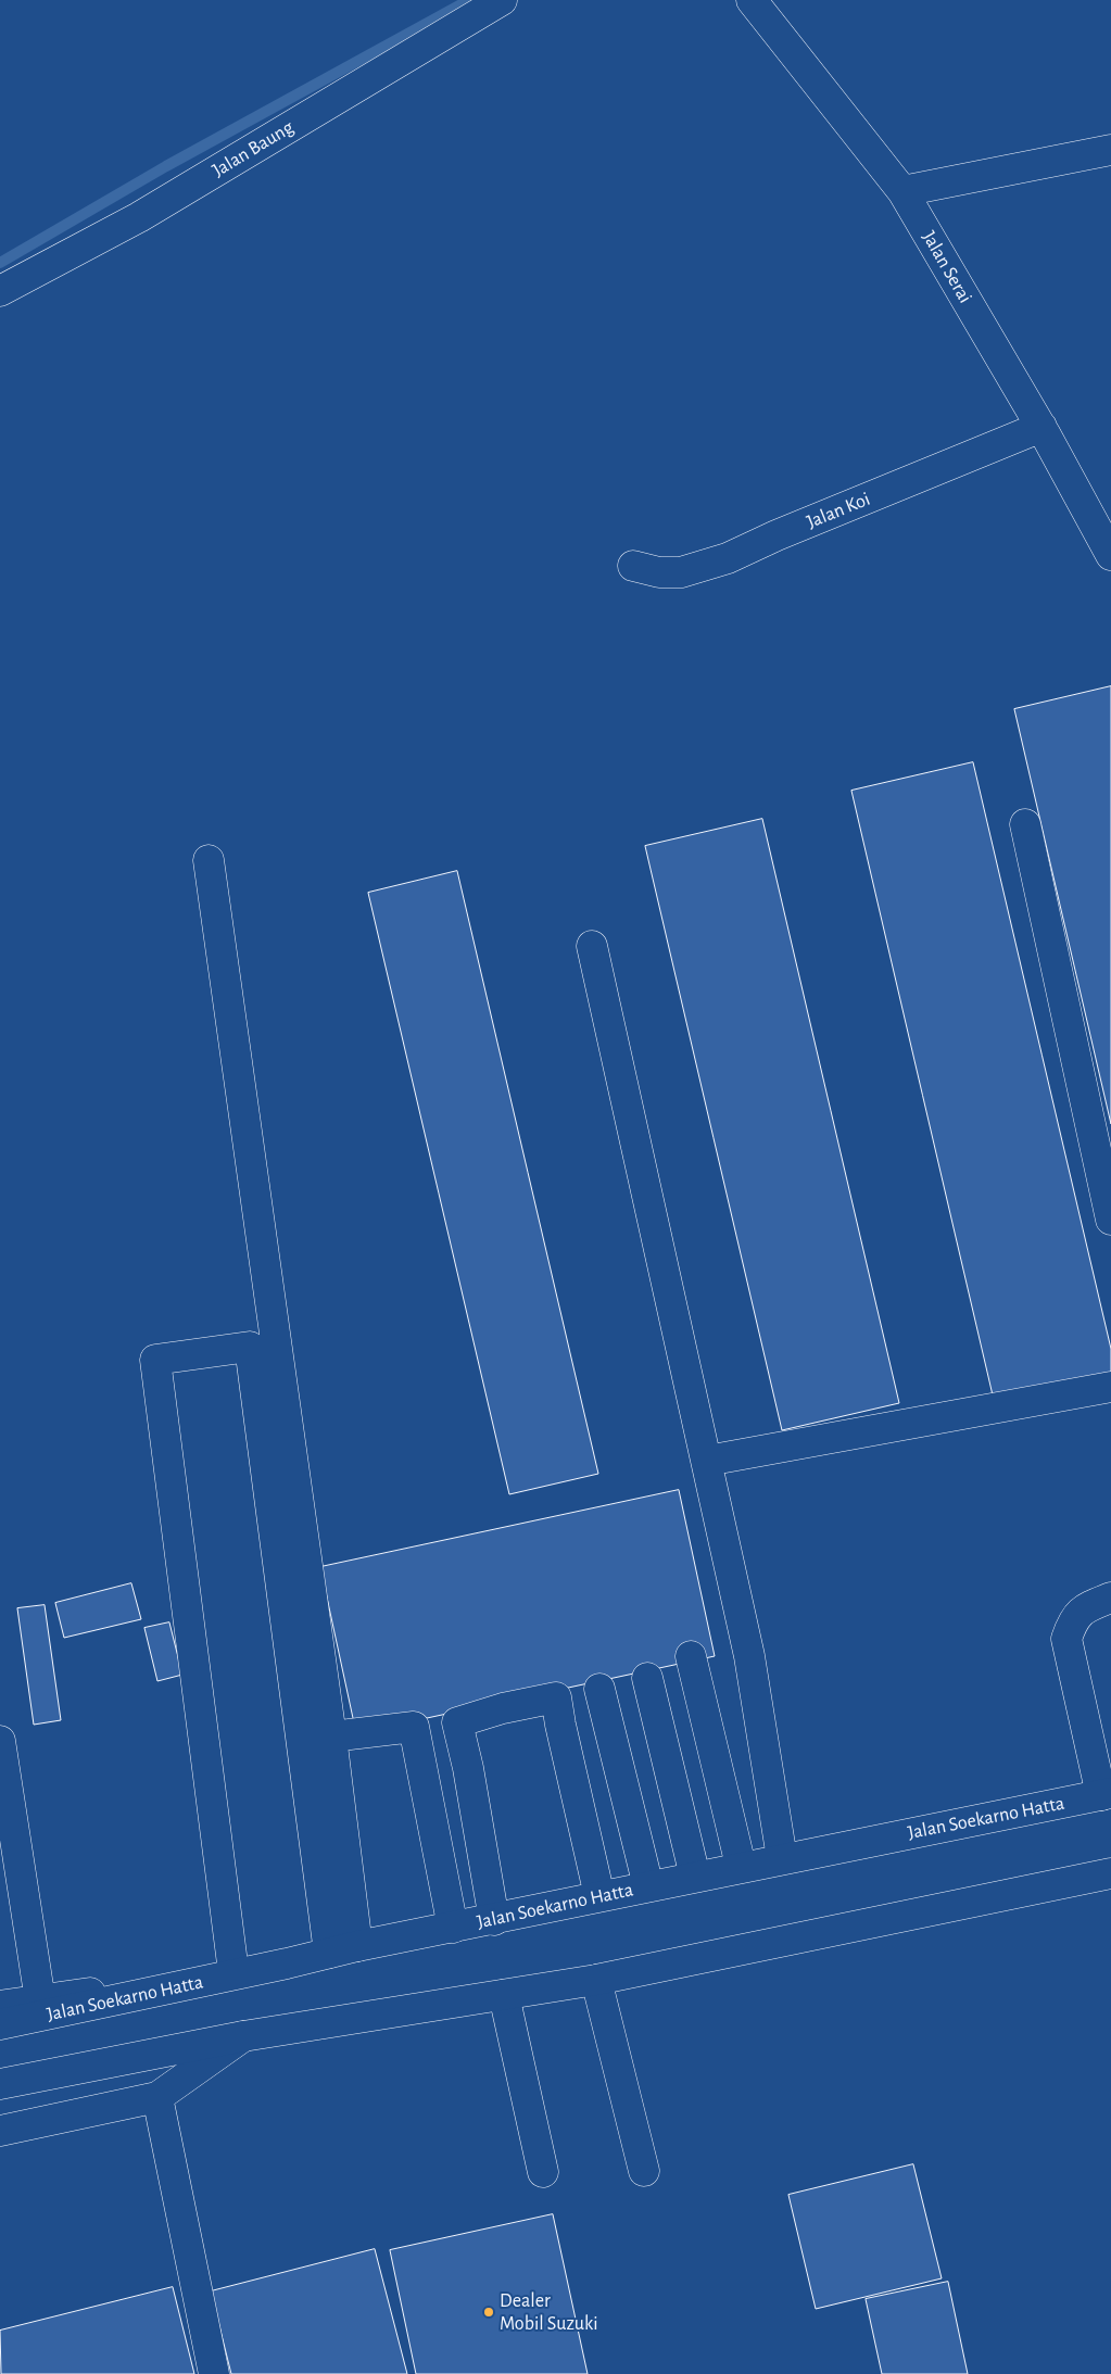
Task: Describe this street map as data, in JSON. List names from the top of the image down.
{
  "streets": {
    "main road": [
      "Jalan Baung",
      "Jalan Serai",
      "Jalan Koi",
      "Jalan Soekarno Hatta"
    ]
  },
  "crossings": [
    ["Jalan Serai", "Jalan Koi"]
  ],
  "places": ["Dealer Mobil Suzuki"]
}
